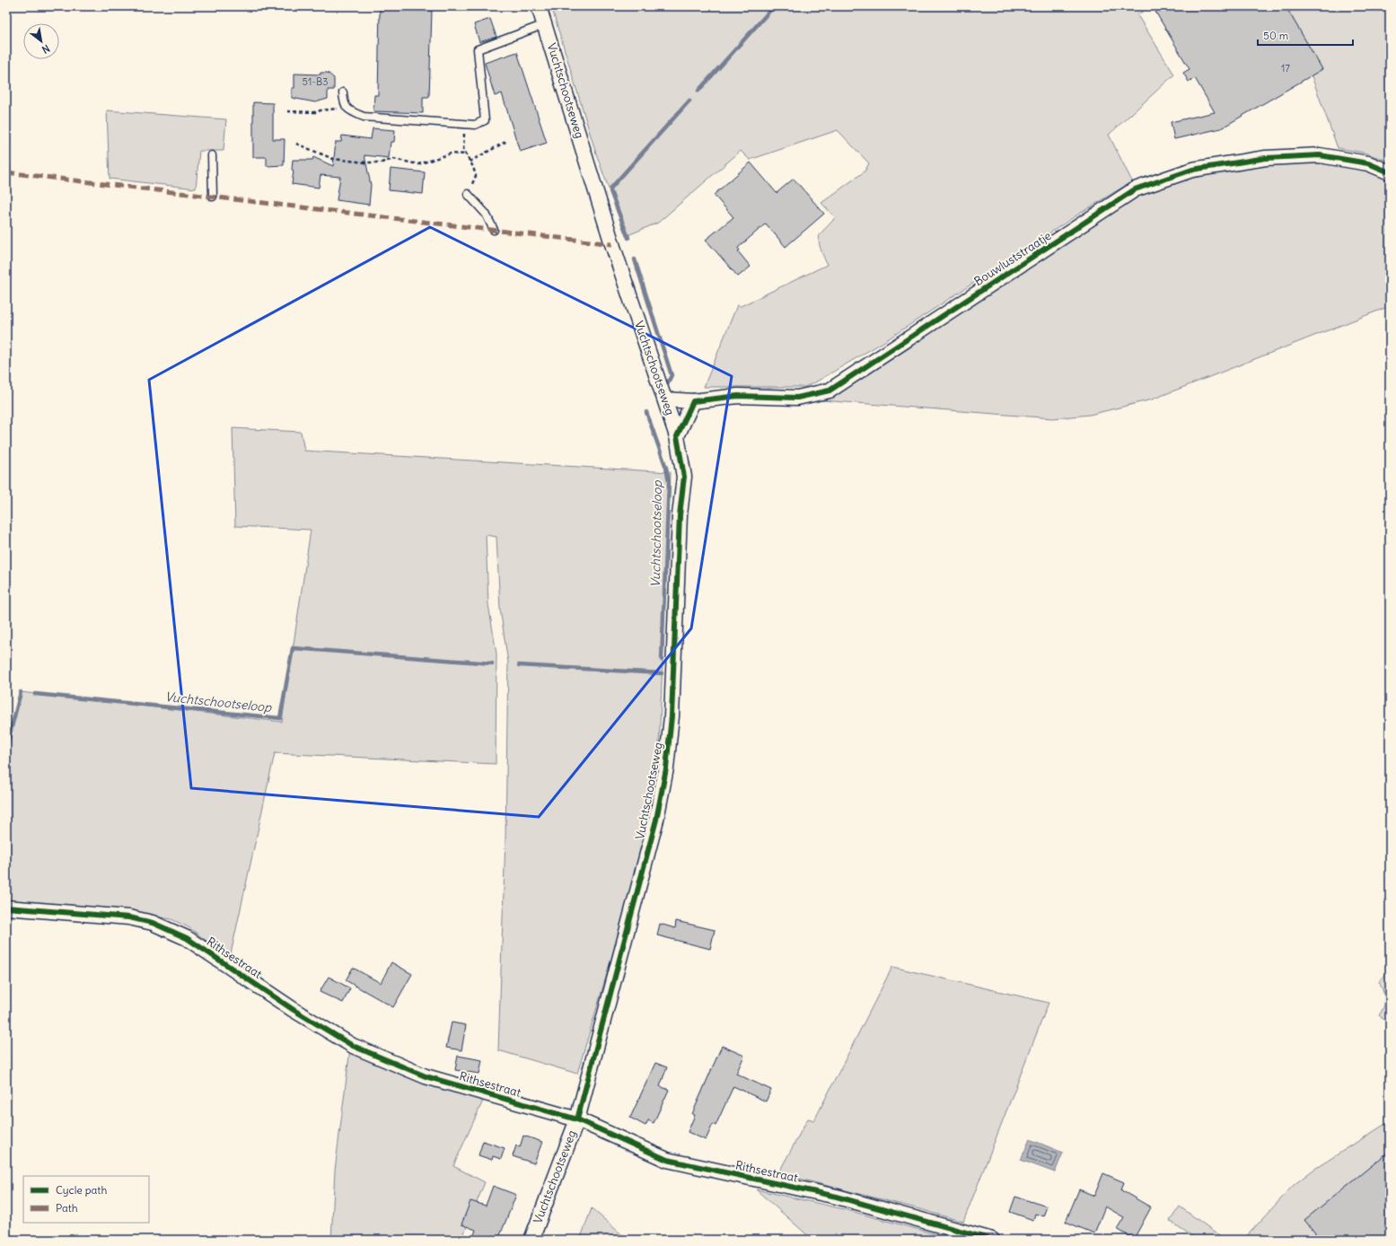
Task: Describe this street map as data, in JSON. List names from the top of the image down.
{
  "streets": {
    "street": ["Vuchtschootseweg", "Bouwluststraatje", "Rithsestraat"]
  },
  "crossings": [
    ["Vuchtschootseweg", "Bouwluststraatje"],
    ["Vuchtschootseweg", "Rithsestraat"]
  ],
  "water": ["Vuchtschootseloop"],
  "house_numbers": ["17", "51-B3"],
  "legend": ["Cycle path", "Path"],
  "scale_bar": "50 m",
  "north": "bottom right"
}
